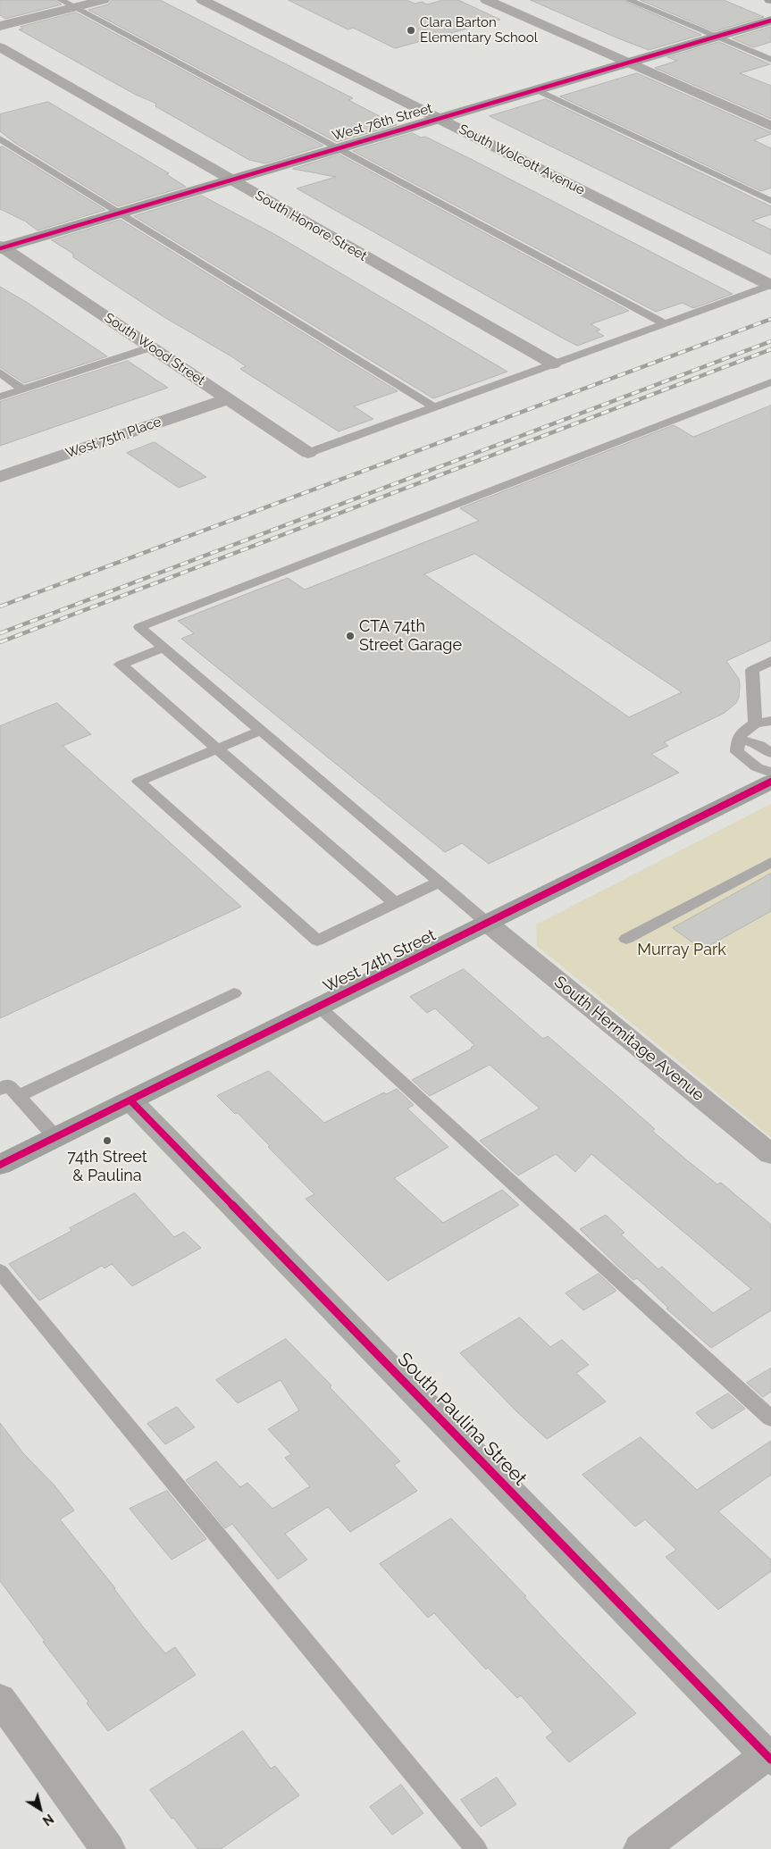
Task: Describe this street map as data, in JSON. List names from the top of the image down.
{
  "streets": {
    "street": [
      "West 76th Street",
      "South Wolcott Avenue",
      "South Honore Street",
      "South Wood Street",
      "West 75th Place",
      "West 74th Street",
      "South Hermitage Avenue",
      "South Paulina Street"
    ]
  },
  "crossings": [
    ["West 76th Street", "South Wolcott Avenue"],
    ["West 76th Street", "South Honore Street"],
    ["West 76th Street", "South Wood Street"],
    ["South Wood Street", "West 75th Place"],
    ["West 74th Street", "South Hermitage Avenue"],
    ["West 74th Street", "South Paulina Street"]
  ],
  "parks": ["Murray Park"],
  "places": ["Clara Barton Elementary School", "CTA 74th Street Garage", "74th Street & Paulina"],
  "north": "bottom right"
}
